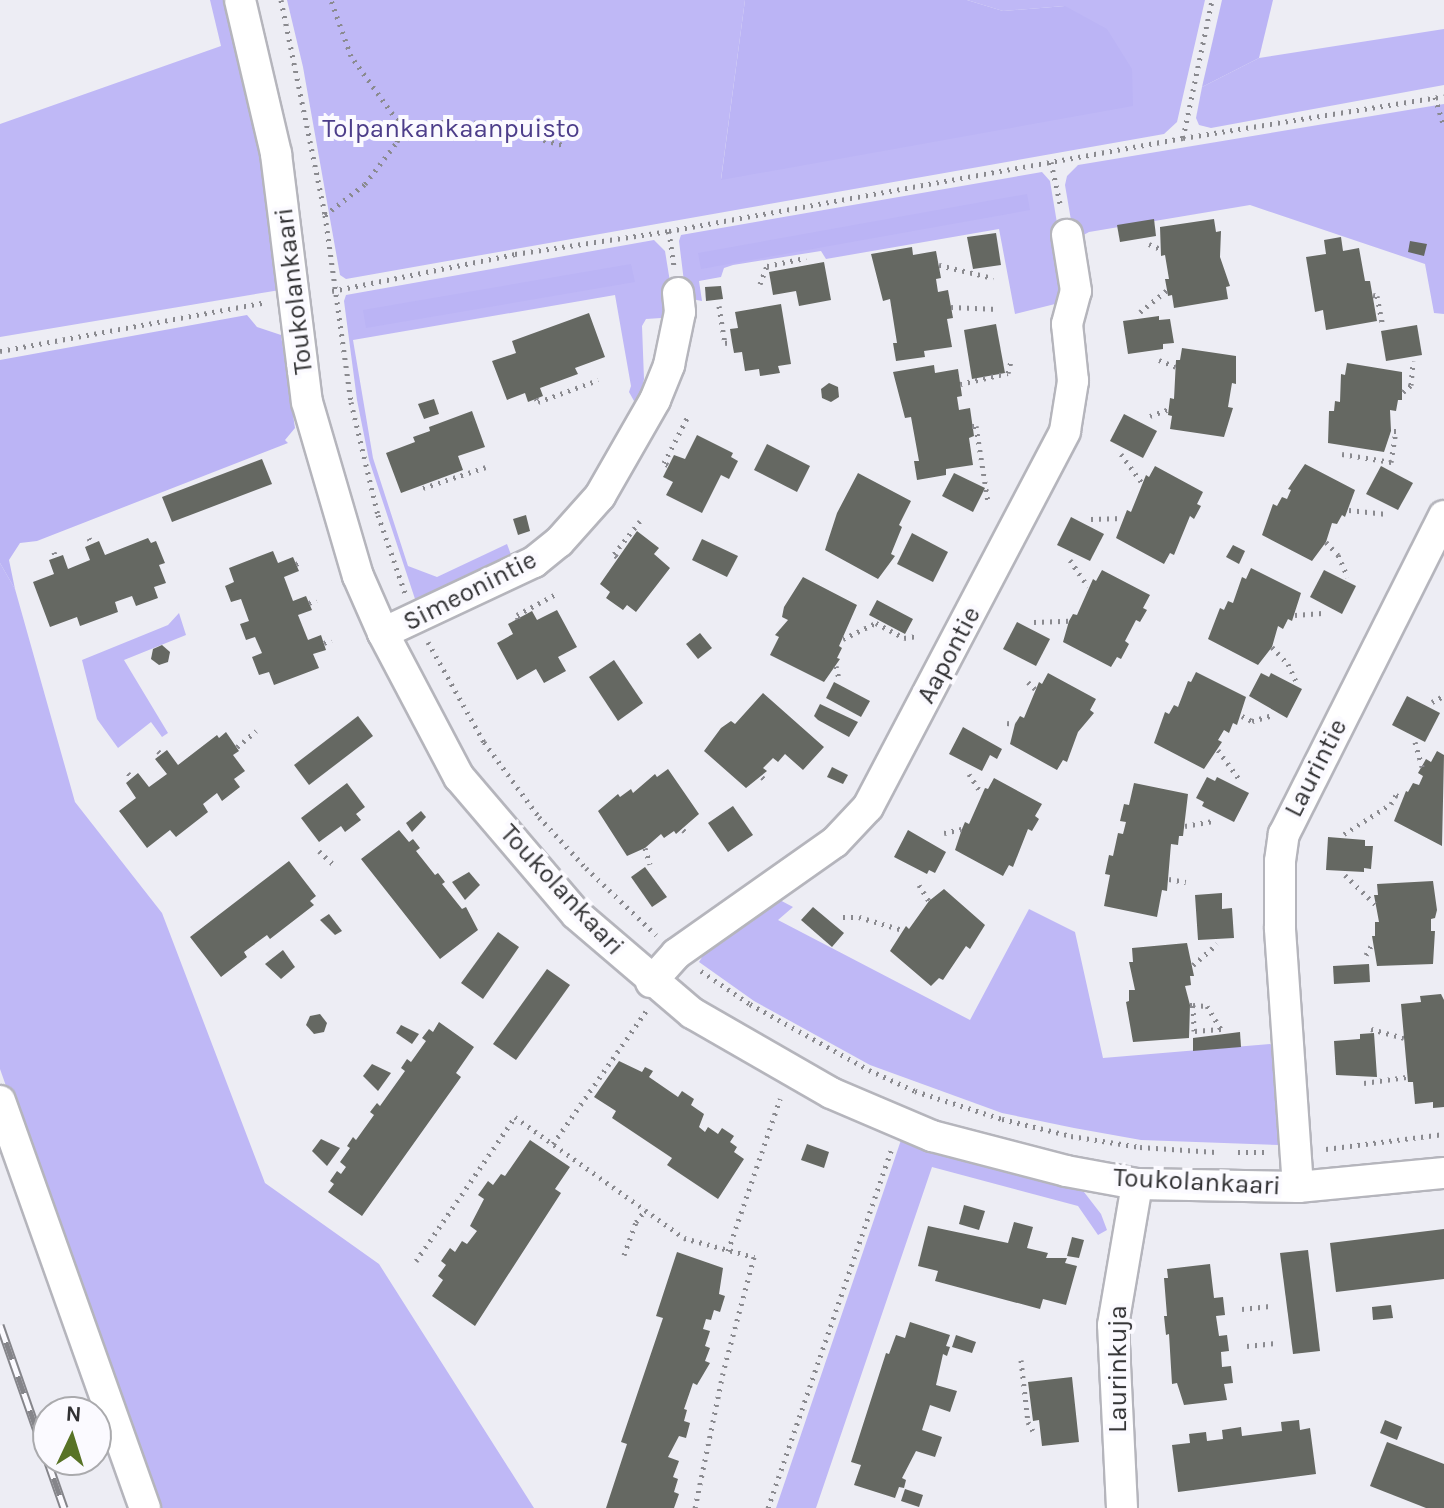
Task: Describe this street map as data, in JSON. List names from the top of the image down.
{
  "streets": {
    "street": [
      "Toukolankaari",
      "Simeonintie",
      "Aapontie",
      "Laurintie",
      "Laurinkuja"
    ]
  },
  "crossings": [
    ["Toukolankaari", "Simeonintie"],
    ["Toukolankaari", "Aapontie"],
    ["Toukolankaari", "Laurintie"],
    ["Toukolankaari", "Laurinkuja"]
  ],
  "parks": ["Tolpankankaanpuisto"],
  "north": "top"
}
